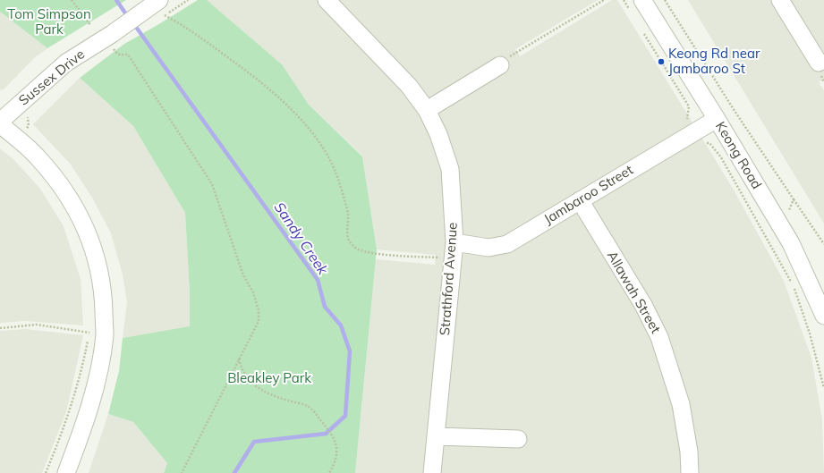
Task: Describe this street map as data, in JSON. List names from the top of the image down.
{
  "streets": {
    "street": [
      "Sussex Drive",
      "Keong Road",
      "Jambaroo Street",
      "Strathford Avenue",
      "Allawah Street"
    ]
  },
  "crossings": [
    ["Keong Road", "Jambaroo Street"],
    ["Jambaroo Street", "Strathford Avenue"],
    ["Jambaroo Street", "Allawah Street"]
  ],
  "water": ["Sandy Creek"],
  "parks": ["Tom Simpson Park", "Bleakley Park"],
  "places": ["Keong Rd near Jambaroo St"]
}
